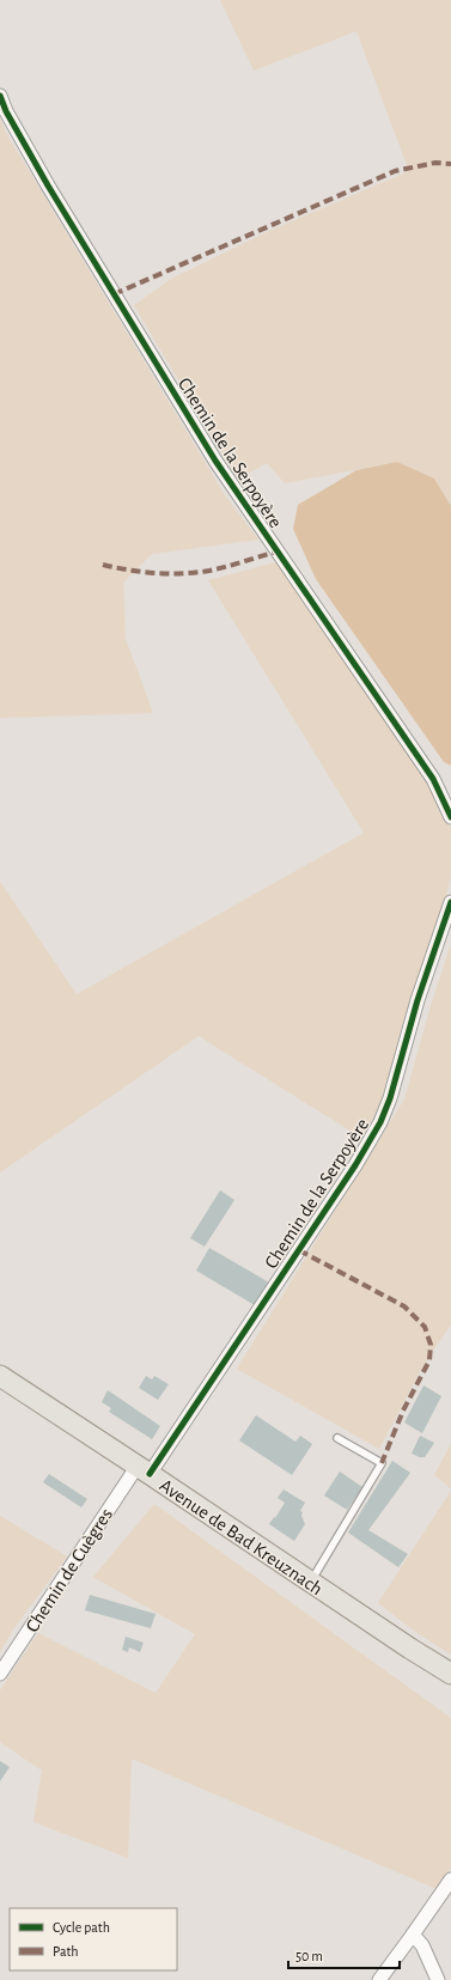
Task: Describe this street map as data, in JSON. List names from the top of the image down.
{
  "streets": {
    "main road": ["Avenue de Bad Kreuznach"],
    "street": ["Chemin de la Serpoyère", "Chemin de Cuègres"]
  },
  "crossings": [
    ["Chemin de la Serpoyère", "Avenue de Bad Kreuznach"],
    ["Chemin de la Serpoyère", "Chemin de Cuègres"],
    ["Avenue de Bad Kreuznach", "Chemin de Cuègres"]
  ],
  "legend": ["Cycle path", "Path"],
  "scale_bar": "50 m"
}
